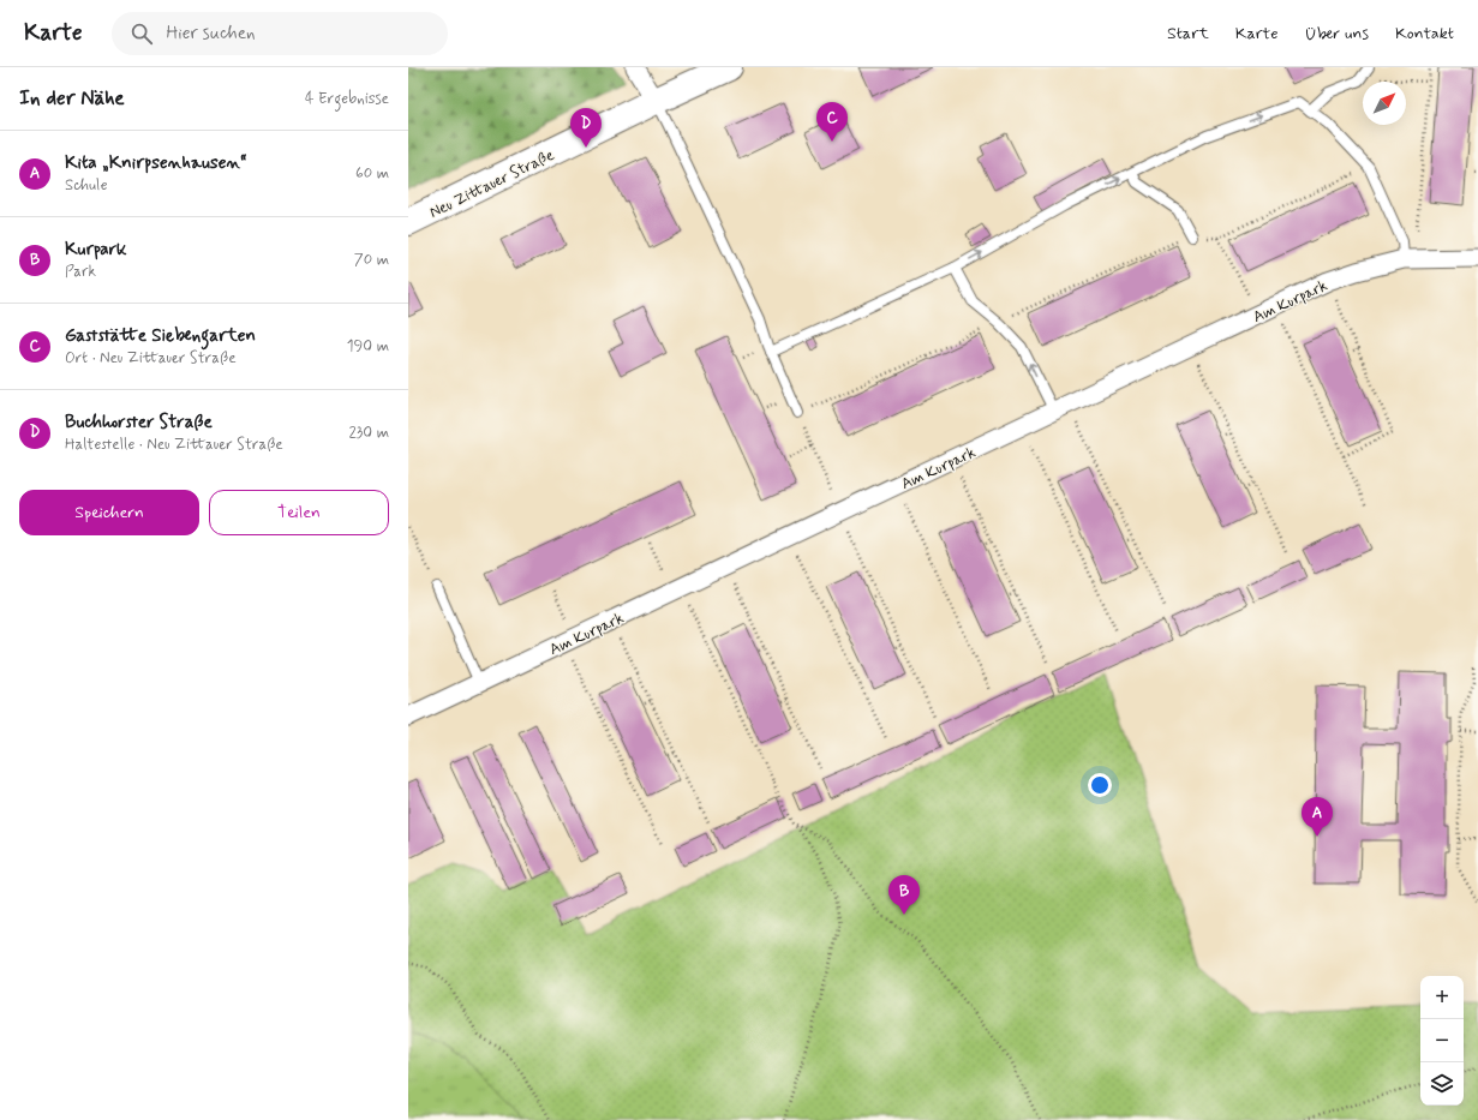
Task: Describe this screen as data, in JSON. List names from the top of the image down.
{
  "streets": {
    "main road": ["Neu Zittauer Straße"],
    "street": ["Am Kurpark"]
  },
  "north": "top right",
  "page": {
    "header": "Karte",
    "search": "Hier suchen",
    "nav": [
      "Start",
      "Karte",
      "Über uns",
      "Kontakt"
    ],
    "heading": ["In der Nähe", "4 Ergebnisse"],
    "pins": [
      "C",
      "D",
      "A",
      "B"
    ],
    "list": [
      {
        "mark": "A",
        "name": "Kita „Knirpsenhausen“",
        "note": "Schule",
        "value": "60 m"
      },
      {
        "mark": "B",
        "name": "Kurpark",
        "note": "Park",
        "value": "70 m"
      },
      {
        "mark": "C",
        "name": "Gaststätte Siebengarten",
        "note": "Ort · Neu Zittauer Straße",
        "value": "190 m"
      },
      {
        "mark": "D",
        "name": "Buchhorster Straße",
        "note": "Haltestelle · Neu Zittauer Straße",
        "value": "230 m"
      }
    ],
    "buttons": ["Speichern", "Teilen"],
    "map_buttons": ["+", "−"]
  }
}
